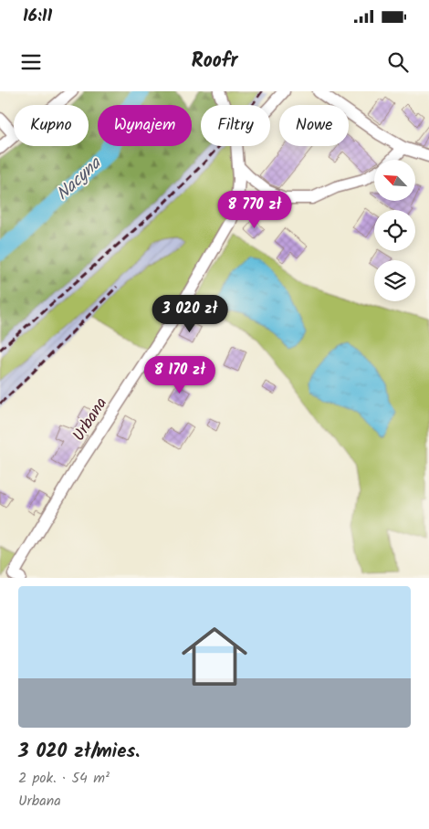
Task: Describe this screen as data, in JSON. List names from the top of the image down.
{
  "streets": {
    "street": ["Urbana"]
  },
  "water": ["Nacyna"],
  "north": "top left",
  "page": {
    "status": "16:11",
    "header": "Roofr",
    "chip": [
      "Kupno",
      "Wynajem",
      "Filtry",
      "Nowe"
    ],
    "price": ["8 770 zł", "3 020 zł", "8 170 zł"],
    "list": [
      {
        "name": "3 020 zł/mies.",
        "note": "2 pok. · 54 m² · Urbana"
      }
    ]
  }
}
